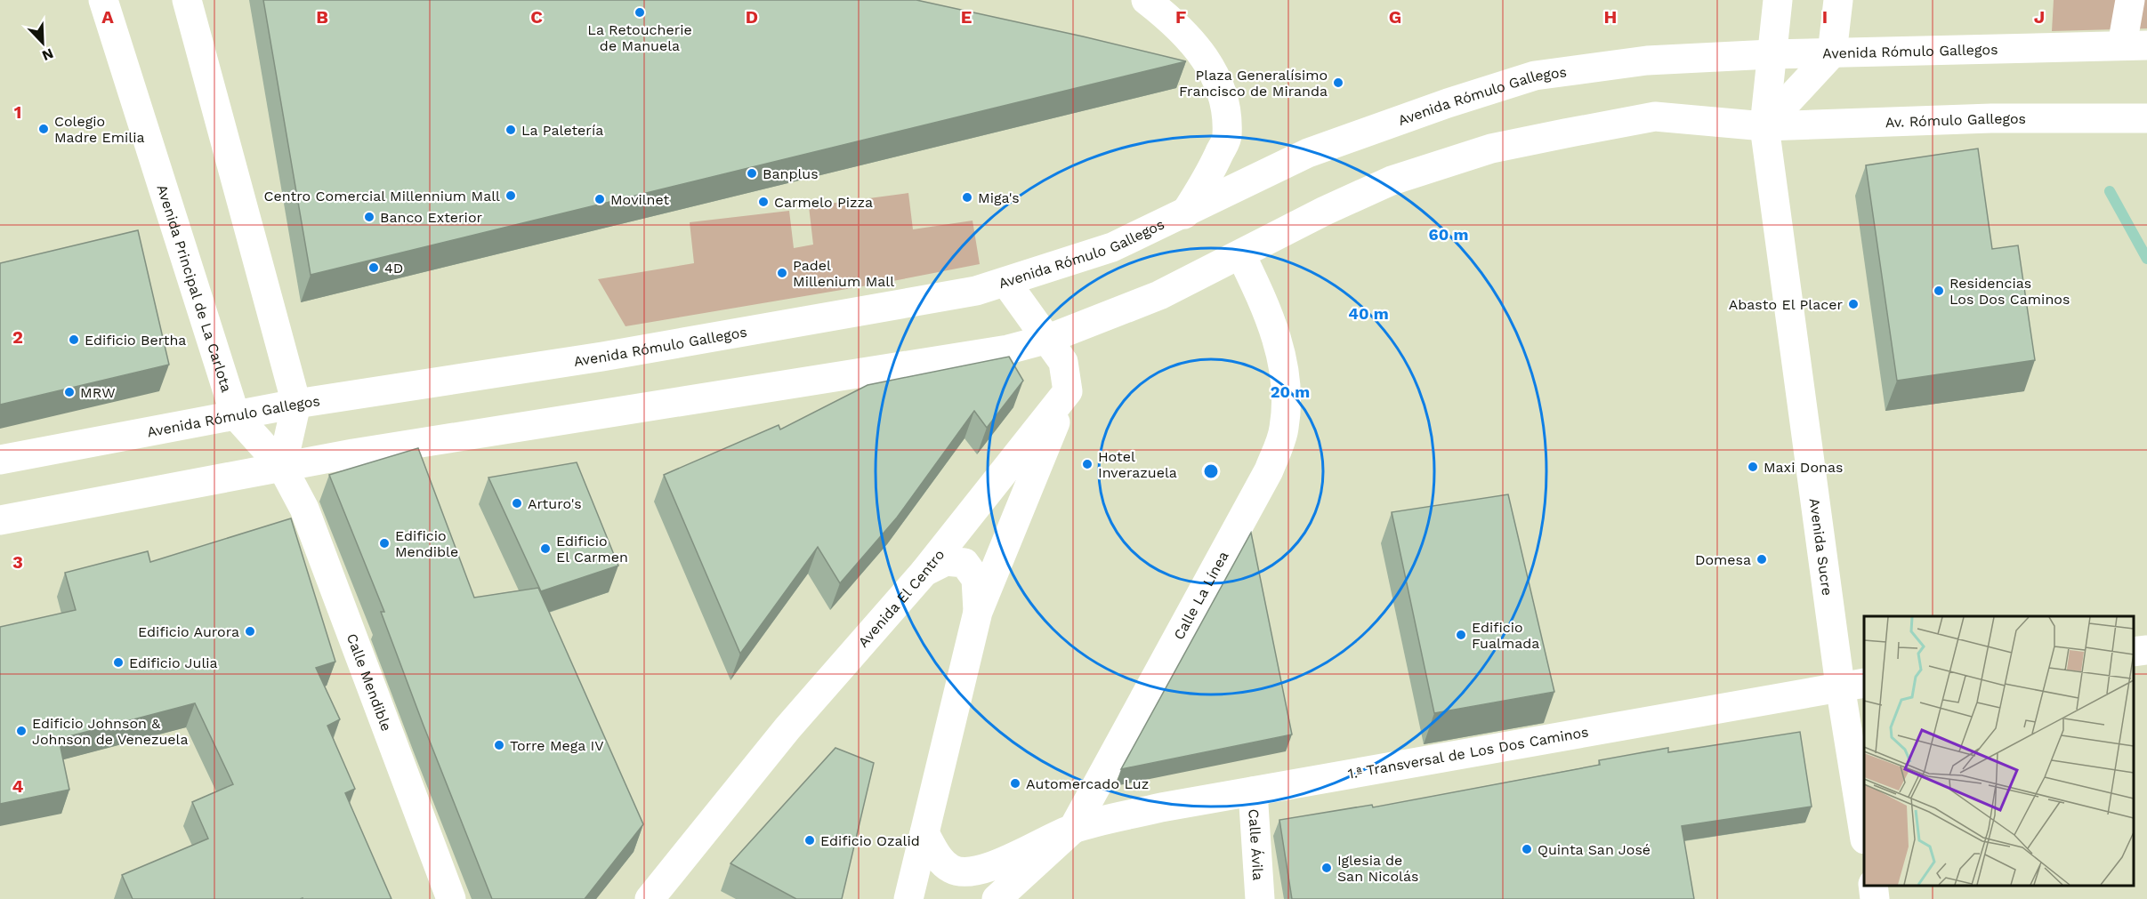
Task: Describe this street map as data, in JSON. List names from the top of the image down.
{
  "streets": {
    "main road": [
      "Avenida Rómulo Gallegos",
      "Av. Rómulo Gallegos",
      "Avenida Principal de La Carlota",
      "Avenida Sucre",
      "Calle La Línea",
      "Avenida El Centro",
      "Calle Mendible",
      "1.ª Transversal de Los Dos Caminos",
      "Calle Ávila"
    ]
  },
  "crossings": [
    ["Avenida Rómulo Gallegos", "Avenida Principal de La Carlota"],
    ["Avenida Rómulo Gallegos", "Avenida Sucre"],
    ["Av. Rómulo Gallegos", "Avenida Sucre"],
    ["Avenida Principal de La Carlota", "Calle Mendible"],
    ["Avenida Sucre", "1.ª Transversal de Los Dos Caminos"],
    ["Calle La Línea", "1.ª Transversal de Los Dos Caminos"],
    ["1.ª Transversal de Los Dos Caminos", "Calle Ávila"]
  ],
  "places": [
    "La Retoucherie de Manuela",
    "Plaza Generalísimo Francisco de Miranda",
    "Colegio Madre Emilia",
    "La Paletería",
    "Banplus",
    "Centro Comercial Millennium Mall",
    "Miga's",
    "Movilnet",
    "Carmelo Pizza",
    "Banco Exterior",
    "4D",
    "Padel Millenium Mall",
    "Residencias Los Dos Caminos",
    "Abasto El Placer",
    "Edificio Bertha",
    "MRW",
    "Hotel Inverazuela",
    "Maxi Donas",
    "Arturo's",
    "Edificio Mendible",
    "Edificio El Carmen",
    "Domesa",
    "Edificio Aurora",
    "Edificio Fualmada",
    "Edificio Julia",
    "Edificio Johnson & Johnson de Venezuela",
    "Torre Mega IV",
    "Automercado Luz",
    "Edificio Ozalid",
    "Quinta San José",
    "Iglesia de San Nicolás"
  ],
  "north": "bottom right",
  "grid": {
    "columns": [
      "A",
      "B",
      "C",
      "D",
      "E",
      "F",
      "G",
      "H",
      "I",
      "J"
    ],
    "rows": [
      "1",
      "2",
      "3",
      "4"
    ]
  },
  "rings": ["60 m", "40 m", "20 m"]
}
